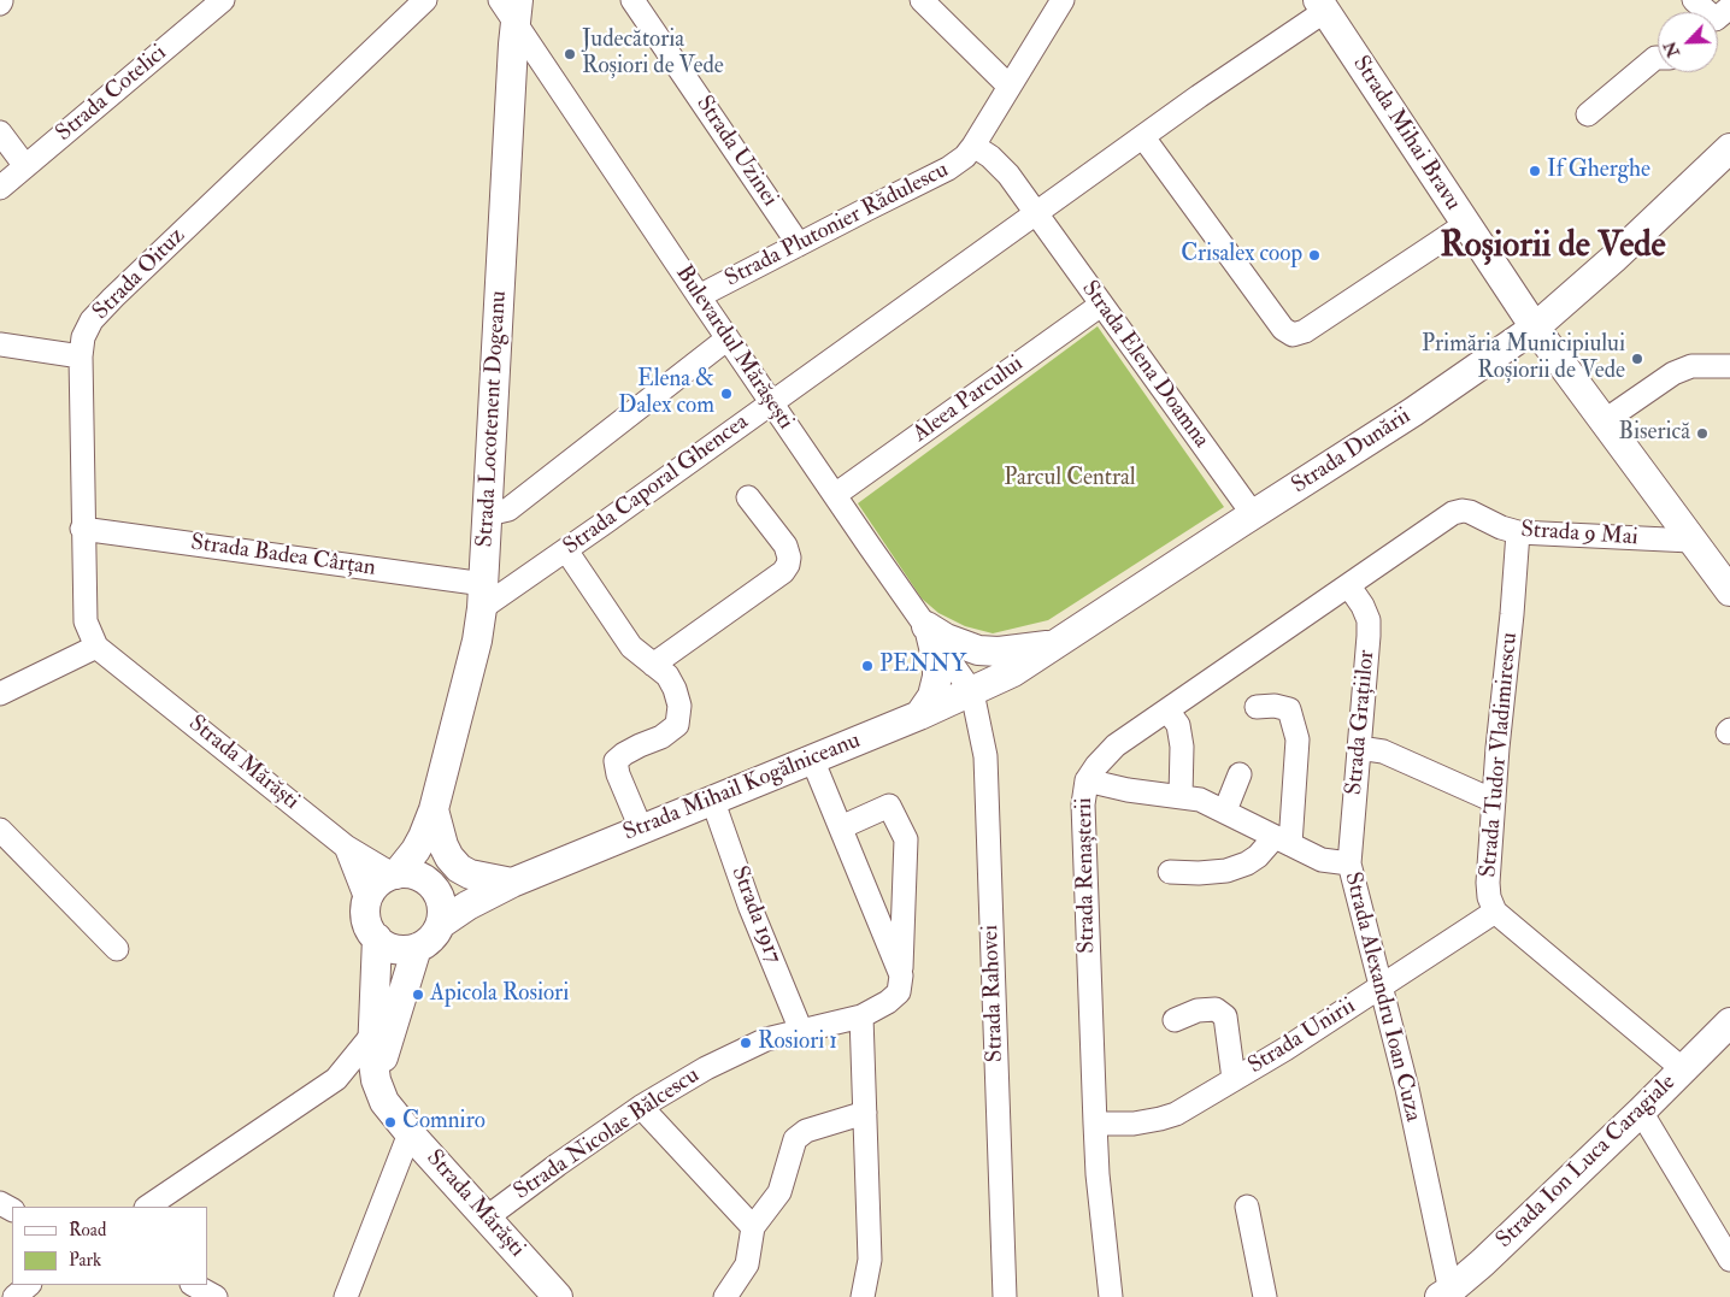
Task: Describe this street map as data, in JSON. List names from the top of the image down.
{
  "streets": {
    "main road": [
      "Strada Mihai Bravu",
      "Strada Locotenent Dogeanu",
      "Strada Dunării",
      "Strada Mărăști",
      "Strada Mihail Kogălniceanu",
      "Strada Ion Luca Caragiale"
    ],
    "street": [
      "Strada Cotelici",
      "Strada Uzinei",
      "Strada Plutonier Rădulescu",
      "Strada Oituz",
      "Bulevardul Mărășești",
      "Strada Elena Doamna",
      "Aleea Parcului",
      "Strada Caporal Ghencea",
      "Strada 9 Mai",
      "Strada Badea Cârțan",
      "Strada Grațiilor",
      "Strada Tudor Vladimirescu",
      "Strada Renașterii",
      "Strada 1917",
      "Strada Rahovei",
      "Strada Alexandru Ioan Cuza",
      "Strada Unirii",
      "Strada Nicolae Bălcescu"
    ]
  },
  "crossings": [
    ["Strada Mihai Bravu", "Strada Dunării"],
    ["Strada Mihai Bravu", "Strada 9 Mai"],
    ["Strada Uzinei", "Strada Plutonier Rădulescu"],
    ["Strada Plutonier Rădulescu", "Bulevardul Mărășești"],
    ["Strada Plutonier Rădulescu", "Strada Elena Doamna"],
    ["Strada Oituz", "Strada Badea Cârțan"],
    ["Strada Oituz", "Strada Mărăști"],
    ["Bulevardul Mărășești", "Aleea Parcului"],
    ["Bulevardul Mărășești", "Strada Locotenent Dogeanu"],
    ["Bulevardul Mărășești", "Strada Dunării"],
    ["Bulevardul Mărășești", "Strada Caporal Ghencea"],
    ["Bulevardul Mărășești", "Strada Mihail Kogălniceanu"],
    ["Bulevardul Mărășești", "Strada Rahovei"],
    ["Strada Elena Doamna", "Aleea Parcului"],
    ["Strada Elena Doamna", "Strada Dunării"],
    ["Strada Elena Doamna", "Strada Caporal Ghencea"],
    ["Strada Locotenent Dogeanu", "Strada Caporal Ghencea"],
    ["Strada Locotenent Dogeanu", "Strada Badea Cârțan"],
    ["Strada Locotenent Dogeanu", "Strada Mărăști"],
    ["Strada Locotenent Dogeanu", "Strada Mihail Kogălniceanu"],
    ["Strada Dunării", "Strada Mihail Kogălniceanu"],
    ["Strada Dunării", "Strada Rahovei"],
    ["Strada Caporal Ghencea", "Strada Badea Cârțan"],
    ["Strada 9 Mai", "Strada Tudor Vladimirescu"],
    ["Strada 9 Mai", "Strada Renașterii"],
    ["Strada Grațiilor", "Strada Renașterii"],
    ["Strada Grațiilor", "Strada Alexandru Ioan Cuza"],
    ["Strada Tudor Vladimirescu", "Strada Unirii"],
    ["Strada Tudor Vladimirescu", "Strada Ion Luca Caragiale"],
    ["Strada Mărăști", "Strada Mihail Kogălniceanu"],
    ["Strada Mărăști", "Strada Nicolae Bălcescu"],
    ["Strada Mihail Kogălniceanu", "Strada 1917"],
    ["Strada Mihail Kogălniceanu", "Strada Rahovei"],
    ["Strada Renașterii", "Strada Alexandru Ioan Cuza"],
    ["Strada Renașterii", "Strada Unirii"],
    ["Strada 1917", "Strada Nicolae Bălcescu"],
    ["Strada Alexandru Ioan Cuza", "Strada Unirii"],
    ["Strada Alexandru Ioan Cuza", "Strada Ion Luca Caragiale"]
  ],
  "districts": ["Roșiorii de Vede"],
  "parks": ["Parcul Central"],
  "places": [
    "Judecătoria Roșiori de Vede",
    "If Gherghe",
    "Crisalex coop",
    "Primăria Municipiului Roșiorii de Vede",
    "Elena & Dalex com",
    "Biserică",
    "PENNY",
    "Apicola Rosiori",
    "Rosiori 1",
    "Comniro"
  ],
  "legend": ["Road", "Park"],
  "north": "bottom left"
}
